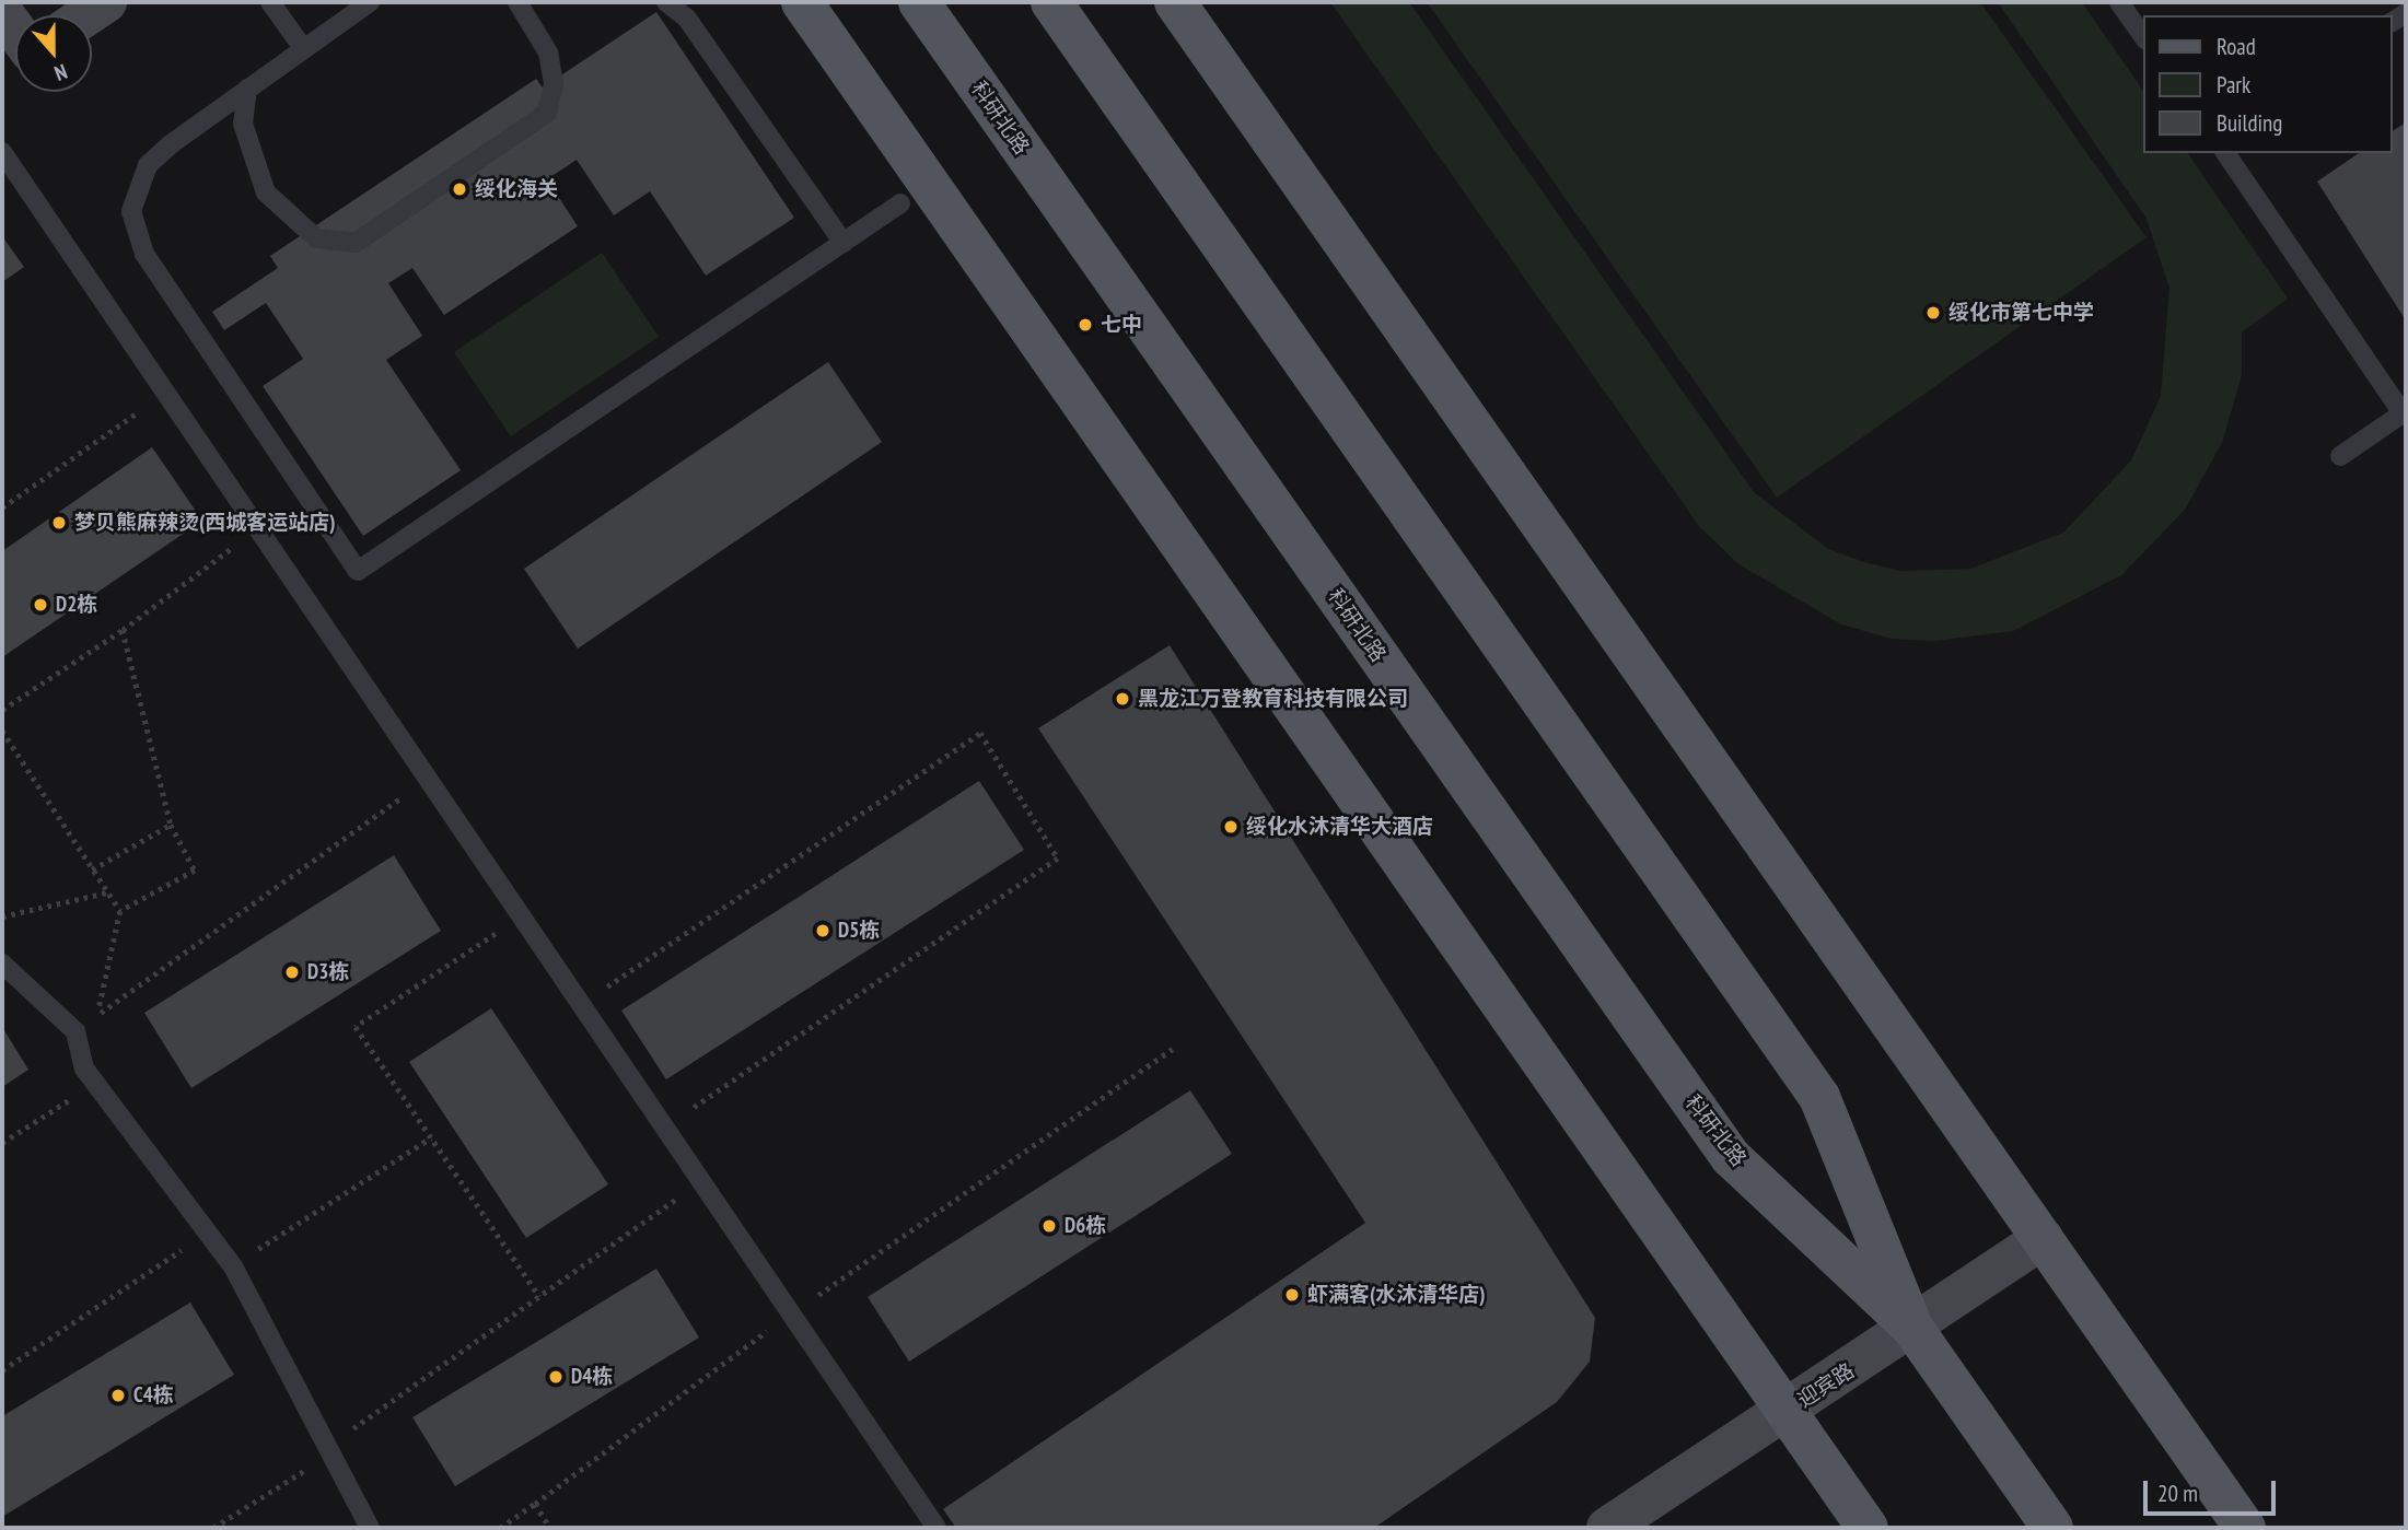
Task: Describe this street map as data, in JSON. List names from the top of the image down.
{
  "streets": {
    "main road": ["科研北路", "迎宾路"]
  },
  "crossings": [
    ["科研北路", "迎宾路"]
  ],
  "places": [
    "绥化海关",
    "绥化市第七中学",
    "七中",
    "梦贝熊麻辣烫(西城客运站店)",
    "D2栋",
    "黑龙江万登教育科技有限公司",
    "绥化水沐清华大酒店",
    "D5栋",
    "D3栋",
    "D6栋",
    "虾满客(水沐清华店)",
    "D4栋",
    "C4栋"
  ],
  "legend": ["Road", "Park", "Building"],
  "scale_bar": "20 m",
  "north": "bottom"
}
